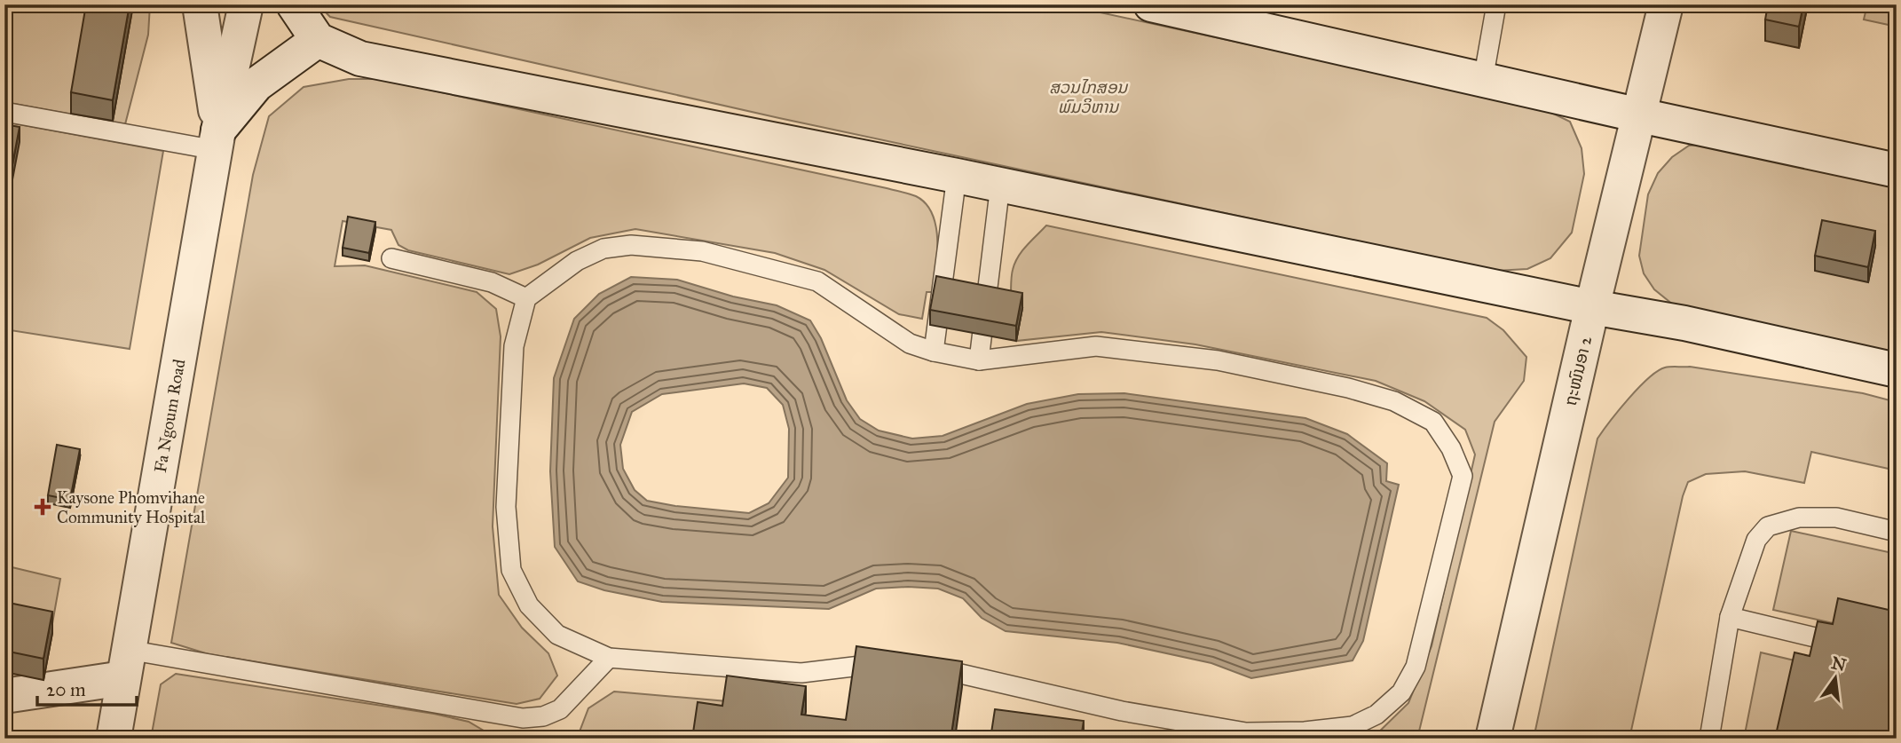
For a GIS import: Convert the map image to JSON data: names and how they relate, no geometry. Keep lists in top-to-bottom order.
{
  "streets": {
    "street": ["ຖະໜົນອາ 2", "Fa Ngoum Road"]
  },
  "parks": ["ສວນໄກສອນ ພົມວິຫານ"],
  "places": {
    "health": ["Kaysone Phomvihane Community Hospital"]
  },
  "scale_bar": "20 m",
  "north": "top"
}
